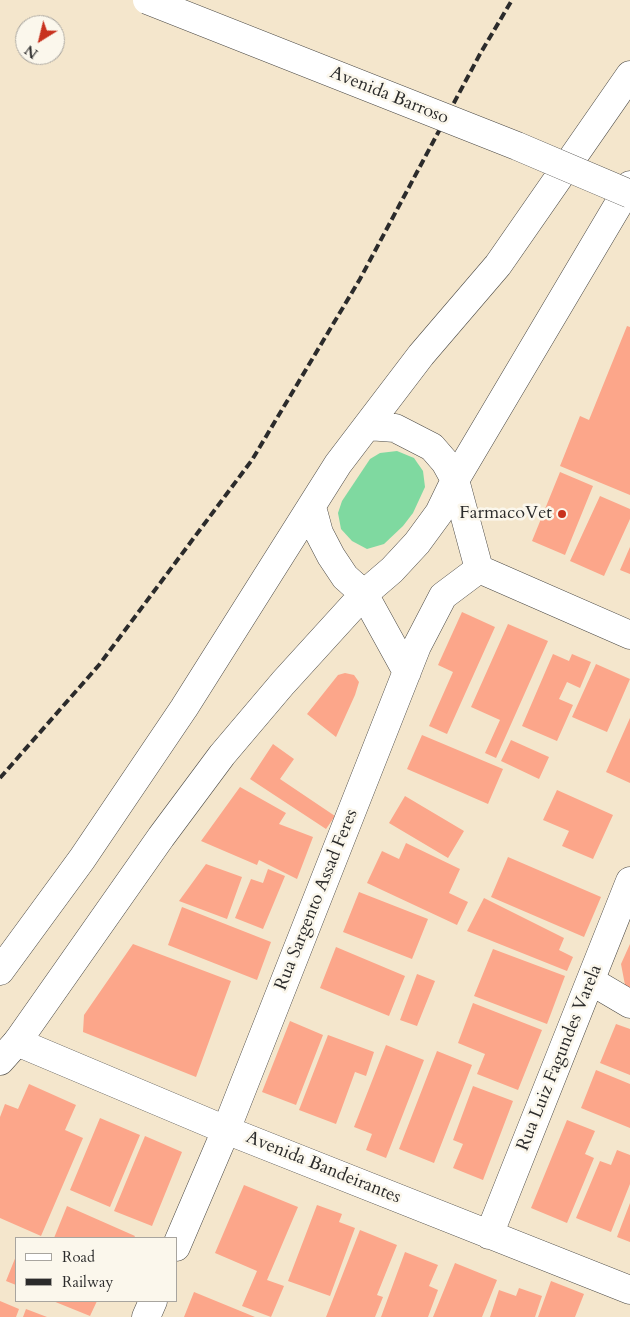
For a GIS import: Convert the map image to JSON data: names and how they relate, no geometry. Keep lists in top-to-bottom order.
{
  "streets": {
    "street": [
      "Avenida Barroso",
      "Rua Sargento Assad Feres",
      "Rua Luiz Fagundes Varela",
      "Avenida Bandeirantes"
    ]
  },
  "crossings": [
    ["Rua Sargento Assad Feres", "Avenida Bandeirantes"],
    ["Rua Luiz Fagundes Varela", "Avenida Bandeirantes"]
  ],
  "places": ["FarmacoVet"],
  "legend": ["Road", "Railway"],
  "north": "bottom left"
}
